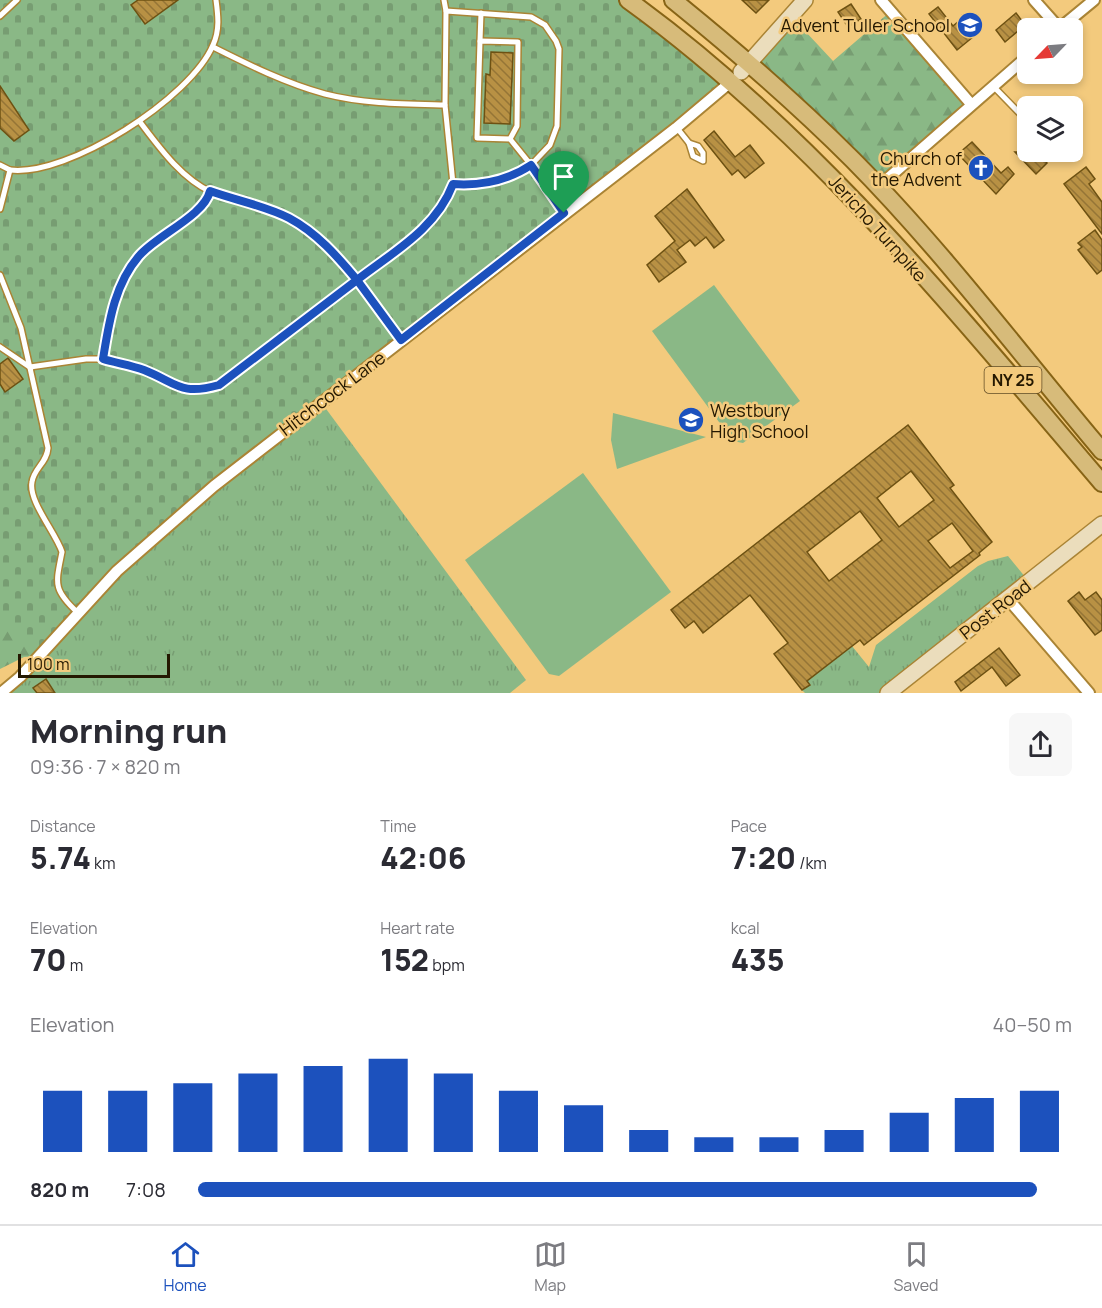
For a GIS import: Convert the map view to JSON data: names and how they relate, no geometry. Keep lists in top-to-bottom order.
{
  "streets": {
    "main road": ["Jericho Turnpike", "NY 25", "Post Road"],
    "street": ["Hitchcock Lane"]
  },
  "crossings": [
    ["Jericho Turnpike", "Hitchcock Lane"]
  ],
  "places": {
    "school or university": ["Advent Tuller School", "Westbury High School"],
    "church": ["Church of the Advent"]
  },
  "scale_bar": "100 m",
  "north": "bottom left",
  "page": {
    "scale": "100 m",
    "heading": ["Morning run", "09:36 · 7 × 820 m"],
    "stats": [
      ["Distance", "5.74 km"],
      ["Time", "42:06"],
      ["Pace", "7:20 /km"],
      ["Elevation", "70 m"],
      ["Heart rate", "152 bpm"],
      ["kcal", "435"]
    ],
    "chart": ["Elevation", "40–50 m"],
    "list": [
      {
        "name": "820 m",
        "note": "7:08"
      }
    ],
    "tabs": ["Home", "Map", "Saved"]
  }
}
